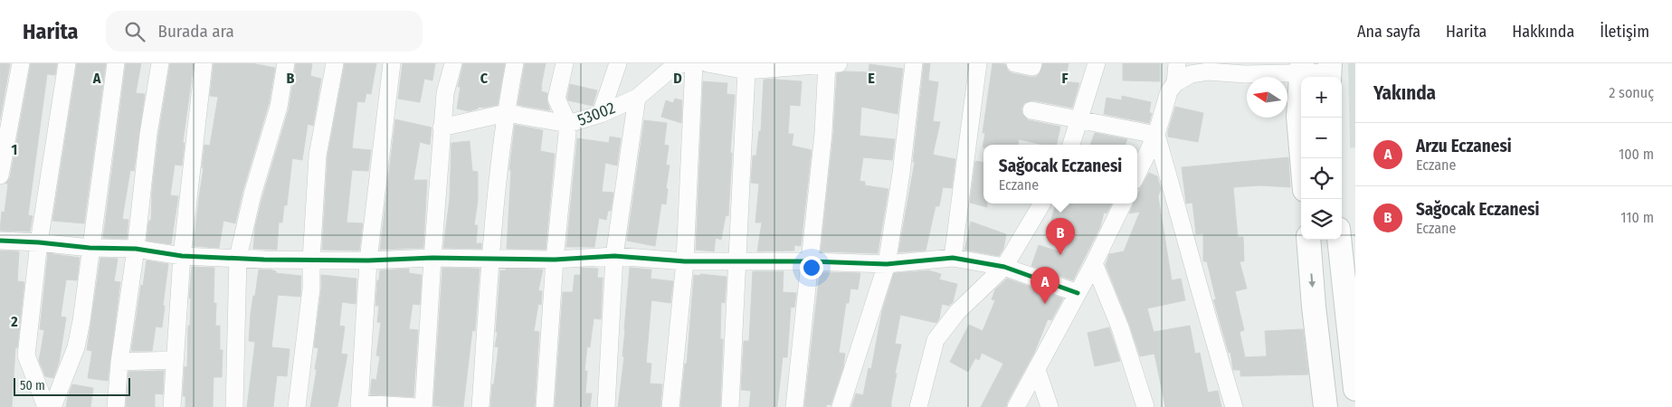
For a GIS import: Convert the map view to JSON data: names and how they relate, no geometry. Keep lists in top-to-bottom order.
{
  "streets": {
    "street": ["53002"]
  },
  "scale_bar": "50 m",
  "north": "left",
  "page": {
    "header": "Harita",
    "search": "Burada ara",
    "nav": [
      "Ana sayfa",
      "Harita",
      "Hakkında",
      "İletişim"
    ],
    "heading": ["Yakında", "2 sonuç"],
    "map_buttons": ["+", "−"],
    "list": [
      {
        "mark": "A",
        "name": "Arzu Eczanesi",
        "note": "Eczane",
        "value": "100 m"
      },
      {
        "mark": "B",
        "name": "Sağocak Eczanesi",
        "note": "Eczane",
        "value": "110 m"
      }
    ],
    "popup": ["Sağocak Eczanesi", "Eczane"],
    "pins": ["B", "A"],
    "scale": "50 m"
  },
  "grid": {
    "columns": [
      "A",
      "B",
      "C",
      "D",
      "E",
      "F"
    ],
    "rows": ["1", "2"]
  }
}
